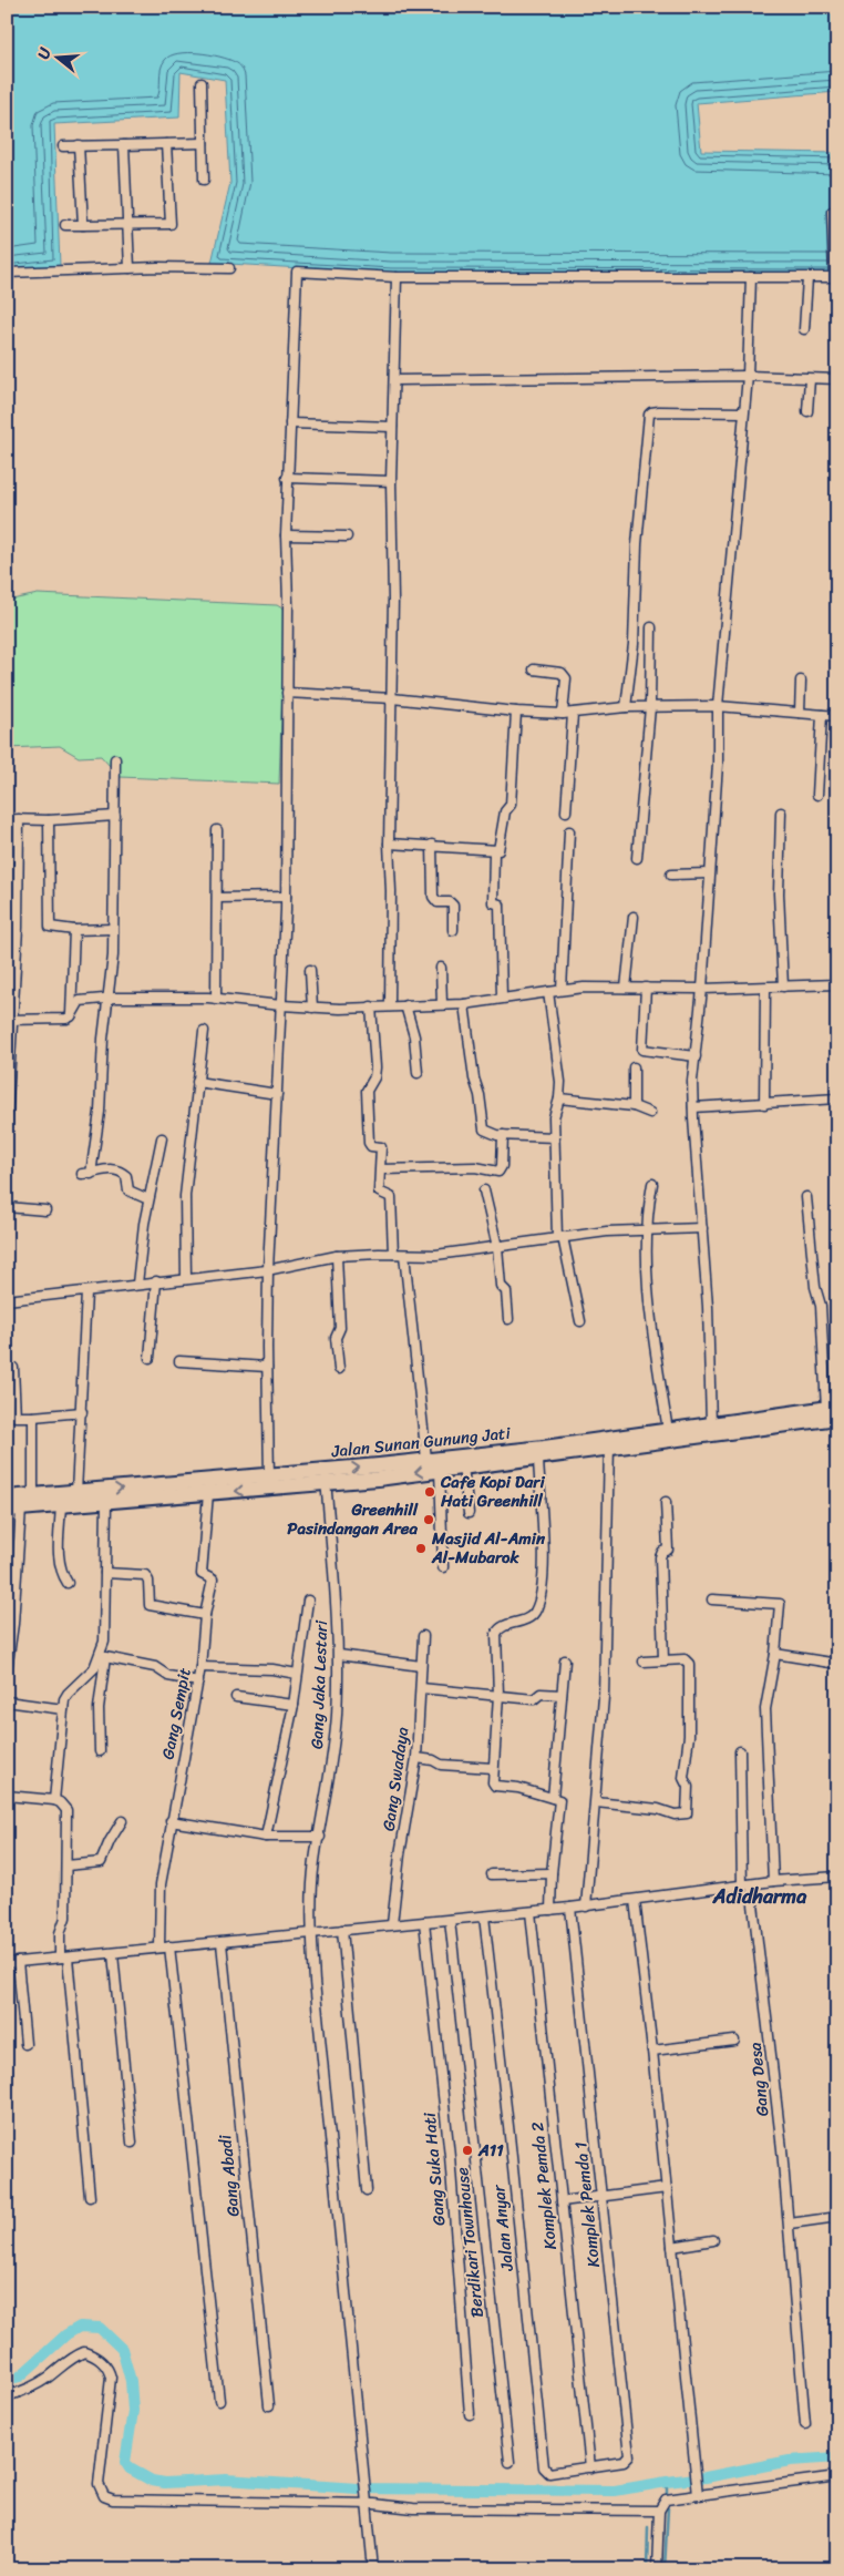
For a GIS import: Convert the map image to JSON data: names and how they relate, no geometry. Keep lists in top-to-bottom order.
{
  "streets": {
    "highway": ["Jalan Sunan Gunung Jati"],
    "street": [
      "Gang Jaka Lestari",
      "Gang Sempit",
      "Gang Swadaya",
      "Gang Desa",
      "Gang Suka Hati",
      "Gang Abadi",
      "Komplek Pemda 2",
      "Komplek Pemda 1",
      "Jalan Anyar",
      "Berdikari Townhouse"
    ]
  },
  "crossings": [
    ["Jalan Sunan Gunung Jati", "Gang Jaka Lestari"],
    ["Komplek Pemda 2", "Komplek Pemda 1"],
    ["Komplek Pemda 2", "Jalan Anyar"],
    ["Komplek Pemda 1", "Jalan Anyar"]
  ],
  "districts": ["Adidharma"],
  "places": [
    "Cafe Kopi Dari Hati Greenhill",
    "Greenhill Pasindangan Area",
    "Masjid Al-Amin Al-Mubarok",
    "A11"
  ],
  "north": "left"
}
